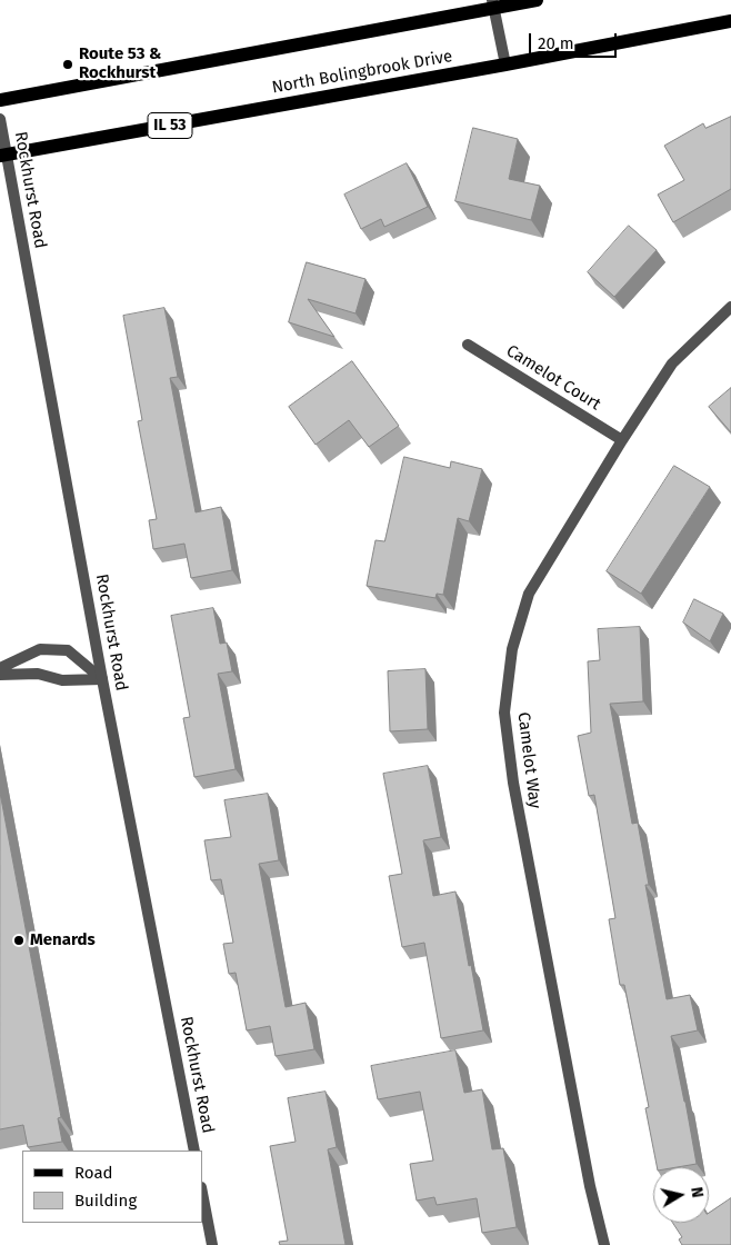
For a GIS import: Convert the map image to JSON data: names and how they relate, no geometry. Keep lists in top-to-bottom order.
{
  "streets": {
    "main road": ["North Bolingbrook Drive", "IL 53"],
    "street": ["Rockhurst Road", "Camelot Court", "Camelot Way"]
  },
  "crossings": [
    ["North Bolingbrook Drive", "Rockhurst Road"],
    ["Camelot Court", "Camelot Way"]
  ],
  "places": ["Route 53 & Rockhurst", "Menards"],
  "legend": ["Road", "Building"],
  "scale_bar": "20 m",
  "north": "right"
}
